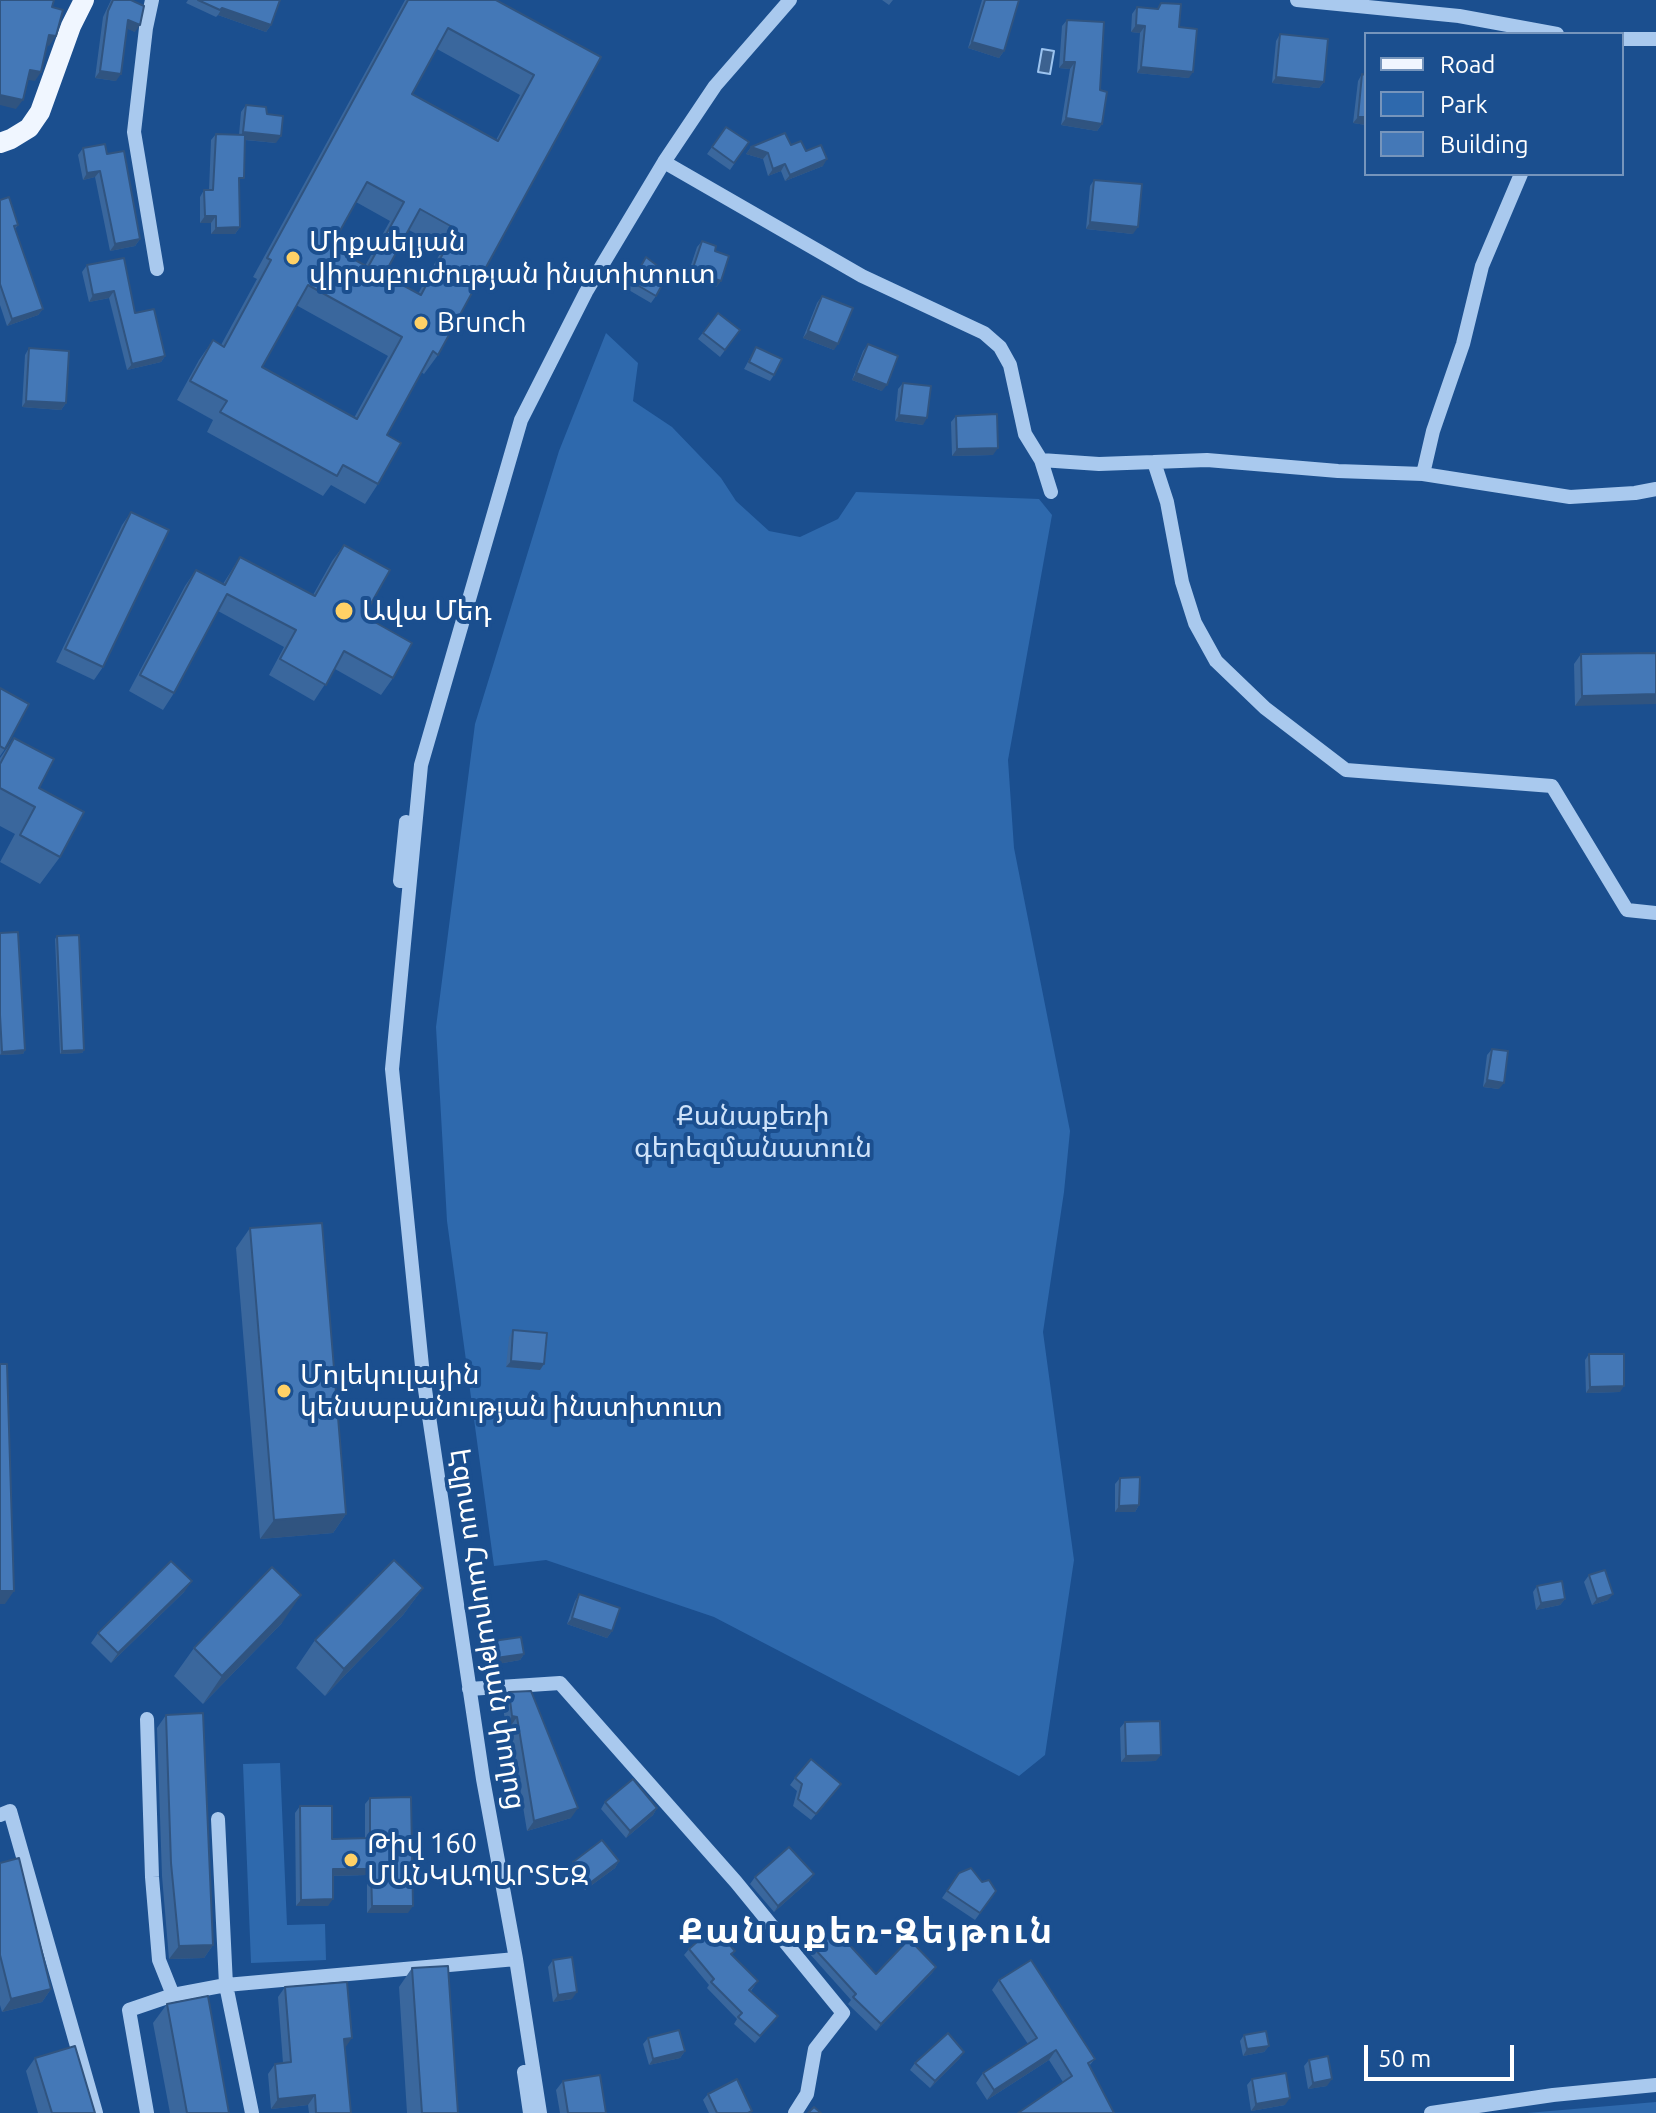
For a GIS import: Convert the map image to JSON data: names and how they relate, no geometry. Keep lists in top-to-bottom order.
{
  "streets": {
    "street": ["Էզրաս Հասրաթյան փողոց"]
  },
  "districts": ["Քանաքեռ-Զեյթուն"],
  "parks": ["Քանաքեռի գերեզմանատուն"],
  "places": [
    "Միքաելյան վիրաբուժության ինստիտուտ",
    "Brunch",
    "Ավա Մեդ",
    "Մոլեկուլային կենսաբանության ինստիտուտ",
    "Թիվ 160 ՄԱՆԿԱՊԱՐՏԵԶ"
  ],
  "legend": ["Road", "Park", "Building"],
  "scale_bar": "50 m"
}
